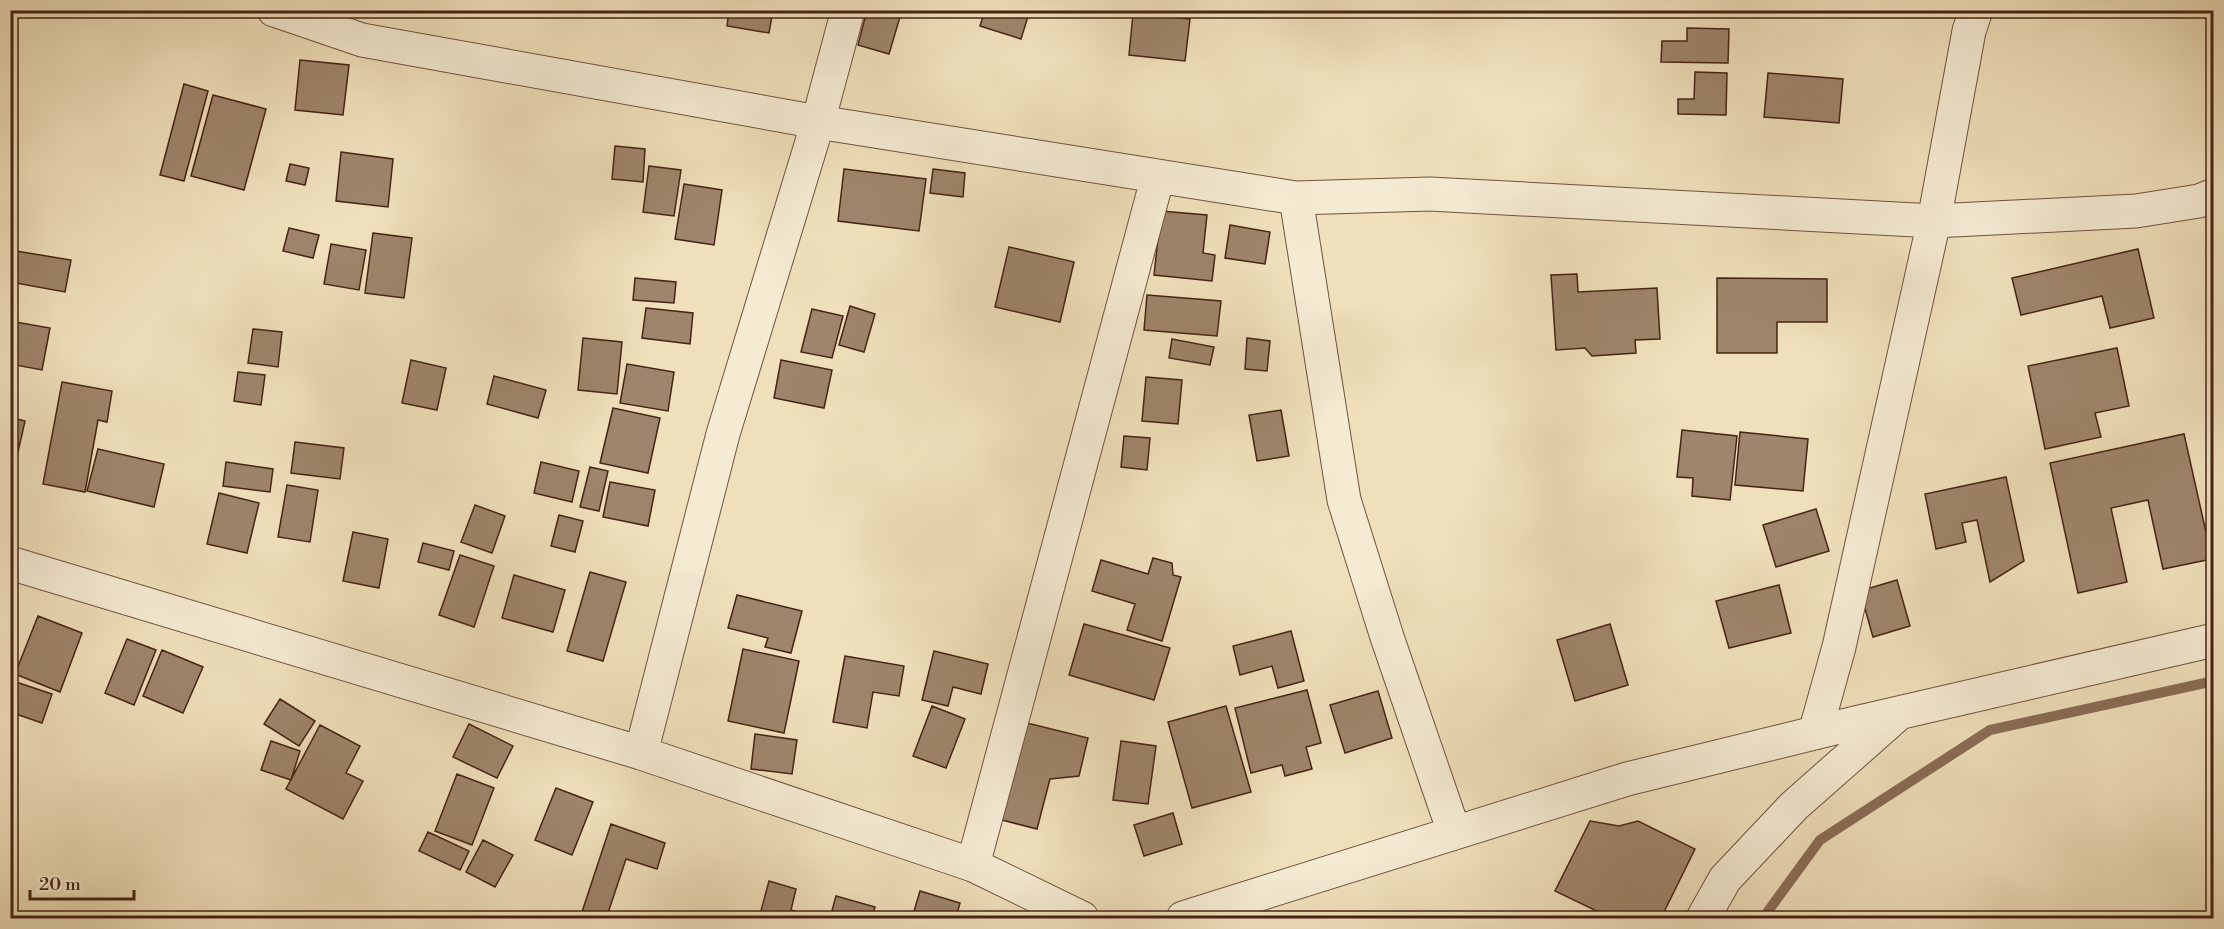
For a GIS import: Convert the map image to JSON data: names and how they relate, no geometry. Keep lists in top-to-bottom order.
{
  "scale_bar": "20 m"
}
